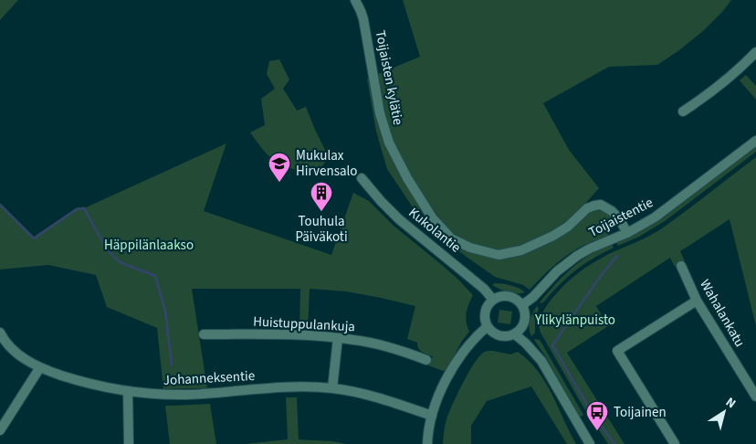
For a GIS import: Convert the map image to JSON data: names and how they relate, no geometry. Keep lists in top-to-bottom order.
{
  "streets": {
    "street": [
      "Toijaisten kylätie",
      "Toijaistentie",
      "Kukolantie",
      "Wahalankatu",
      "Huistuppulankuja",
      "Johanneksentie"
    ]
  },
  "crossings": [
    ["Toijaisten kylätie", "Toijaistentie"],
    ["Toijaistentie", "Kukolantie"]
  ],
  "parks": ["Häppilänlaakso", "Ylikylänpuisto"],
  "places": {
    "school or university": ["Mukulax Hirvensalo"],
    "building": ["Touhula Päiväkoti"],
    "bus stop": ["Toijainen"]
  },
  "north": "top right"
}
